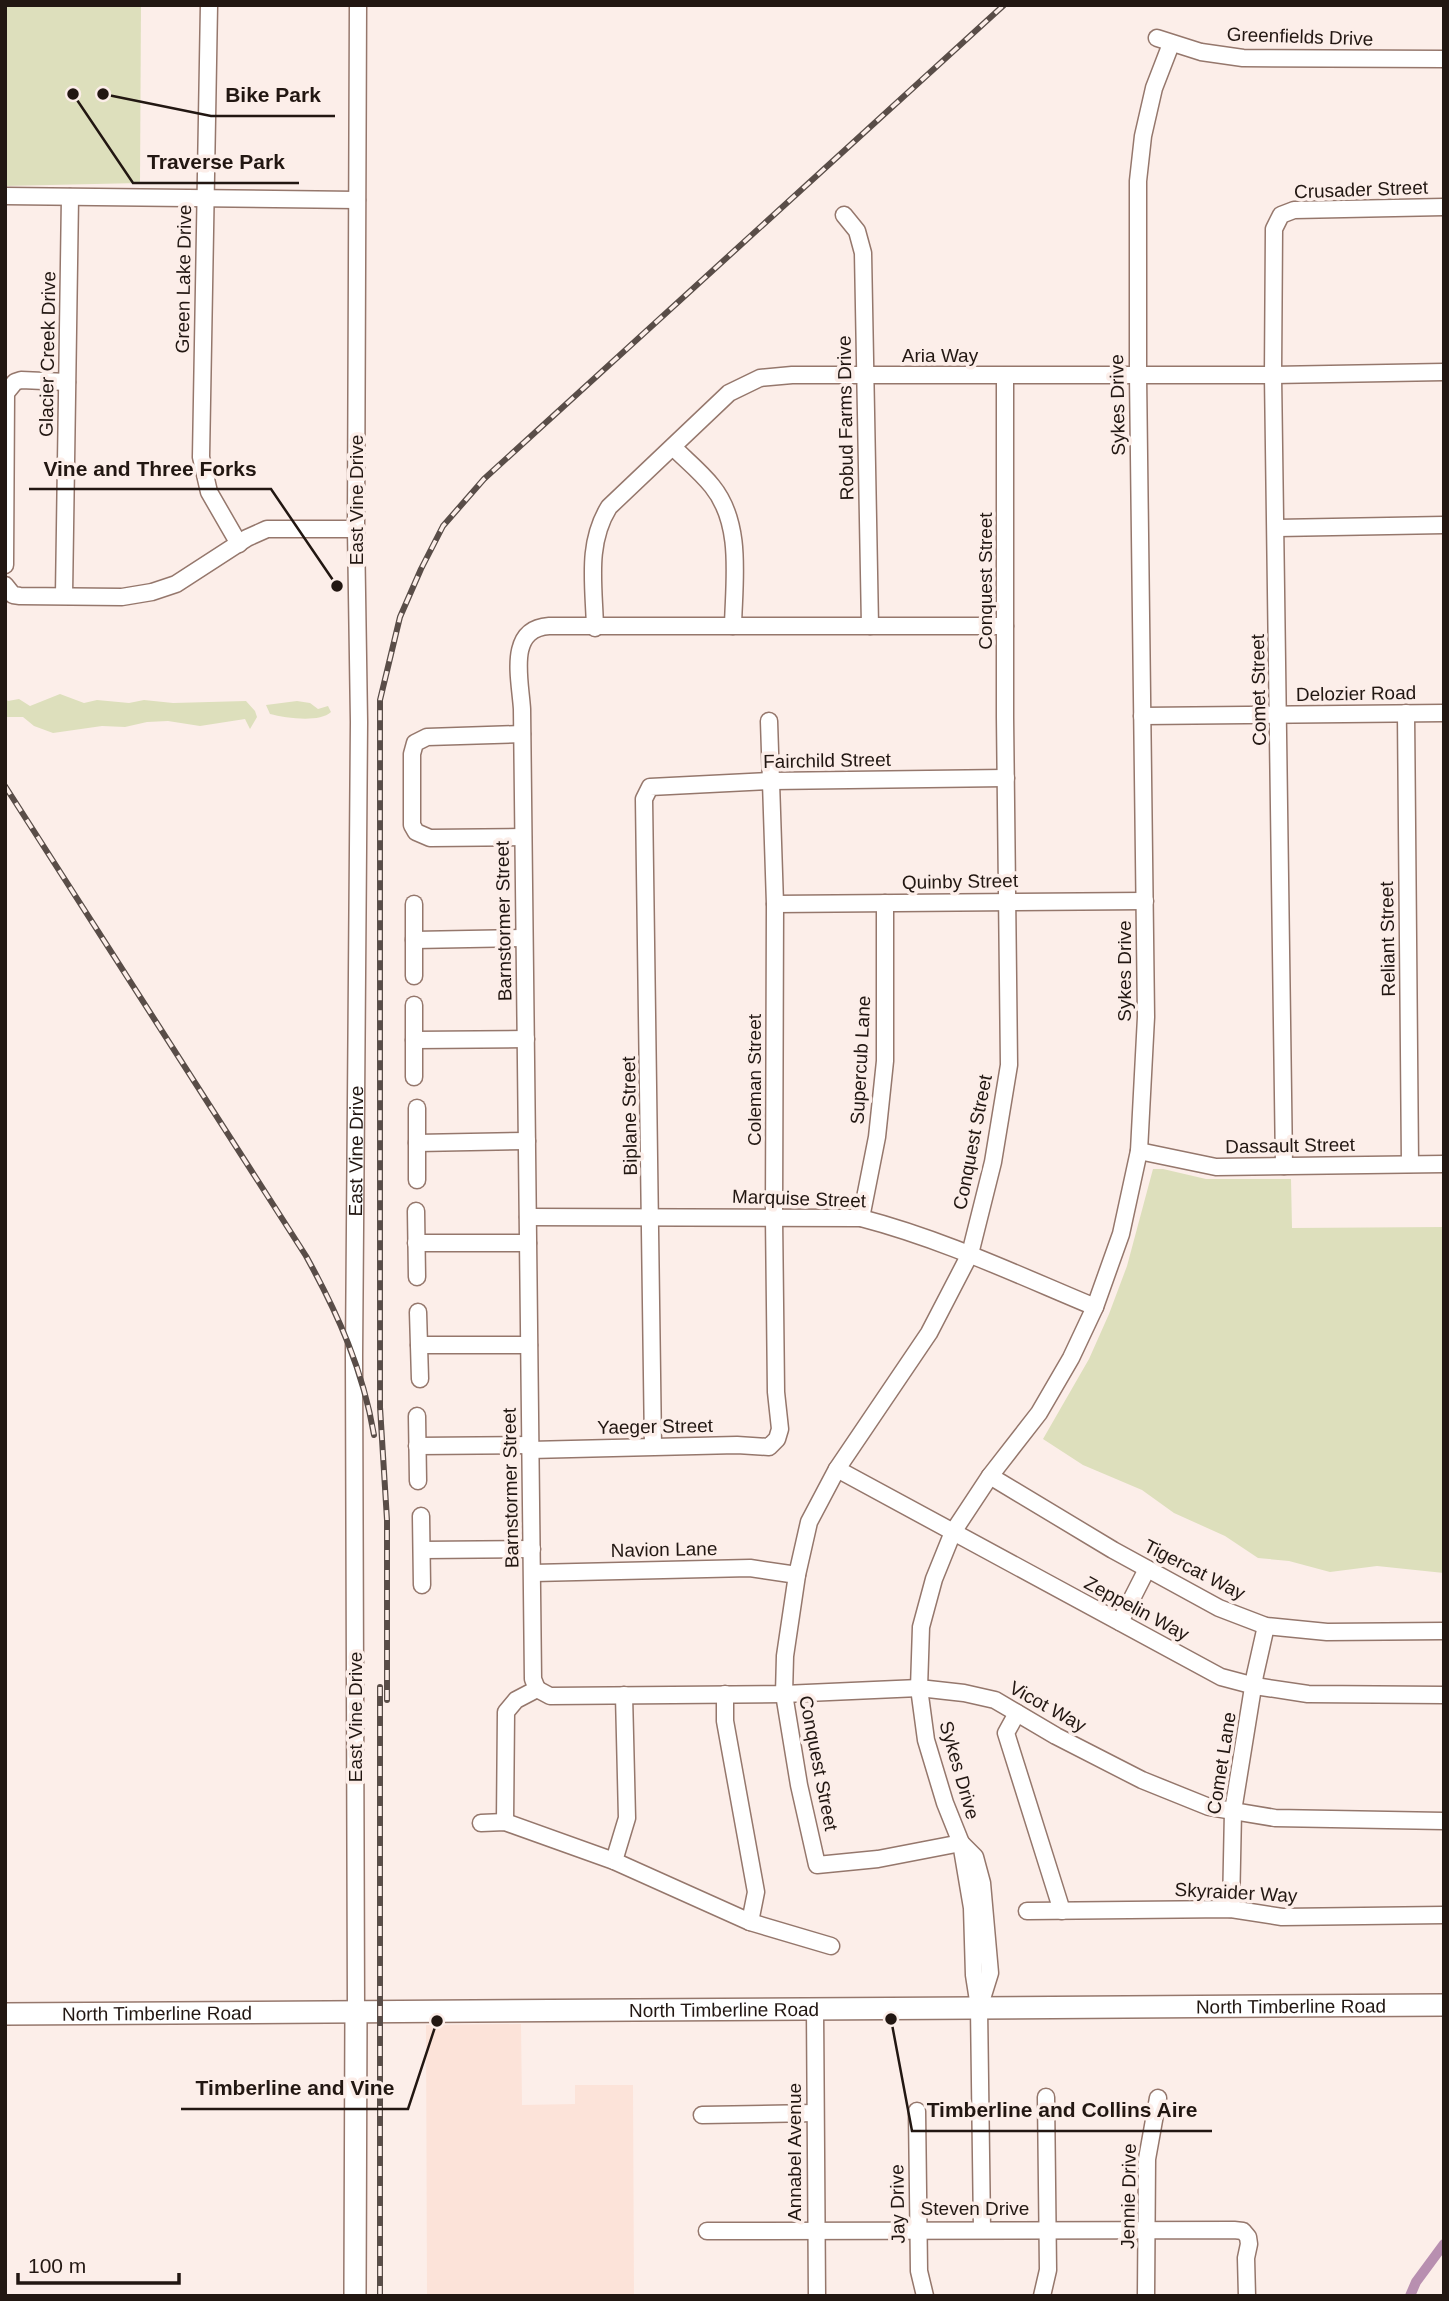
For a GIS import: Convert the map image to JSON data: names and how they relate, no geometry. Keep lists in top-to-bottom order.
{
  "streets": {
    "main road": ["East Vine Drive", "North Timberline Road"],
    "street": [
      "Greenfields Drive",
      "Crusader Street",
      "Green Lake Drive",
      "Glacier Creek Drive",
      "Aria Way",
      "Sykes Drive",
      "Robud Farms Drive",
      "Conquest Street",
      "Comet Street",
      "Delozier Road",
      "Fairchild Street",
      "Quinby Street",
      "Barnstormer Street",
      "Reliant Street",
      "Supercub Lane",
      "Coleman Street",
      "Biplane Street",
      "Dassault Street",
      "Marquise Street",
      "Yaeger Street",
      "Navion Lane",
      "Tigercat Way",
      "Zeppelin Way",
      "Vicot Way",
      "Comet Lane",
      "Skyraider Way",
      "Annabel Avenue",
      "Jennie Drive",
      "Jay Drive",
      "Steven Drive"
    ]
  },
  "crossings": [
    ["Greenfields Drive", "Sykes Drive"],
    ["Crusader Street", "Comet Street"],
    ["Aria Way", "Sykes Drive"],
    ["Aria Way", "Robud Farms Drive"],
    ["Aria Way", "Conquest Street"],
    ["Aria Way", "Comet Street"],
    ["Aria Way", "Barnstormer Street"],
    ["Sykes Drive", "Conquest Street"],
    ["Sykes Drive", "Delozier Road"],
    ["Sykes Drive", "Quinby Street"],
    ["Sykes Drive", "Dassault Street"],
    ["Sykes Drive", "Marquise Street"],
    ["Sykes Drive", "Tigercat Way"],
    ["Sykes Drive", "Zeppelin Way"],
    ["Sykes Drive", "Vicot Way"],
    ["Sykes Drive", "North Timberline Road"],
    ["Sykes Drive", "Steven Drive"],
    ["Robud Farms Drive", "Barnstormer Street"],
    ["East Vine Drive", "North Timberline Road"],
    ["Conquest Street", "Fairchild Street"],
    ["Conquest Street", "Quinby Street"],
    ["Conquest Street", "Barnstormer Street"],
    ["Conquest Street", "Marquise Street"],
    ["Conquest Street", "Navion Lane"],
    ["Conquest Street", "Zeppelin Way"],
    ["Conquest Street", "Vicot Way"],
    ["Comet Street", "Delozier Road"],
    ["Comet Street", "Dassault Street"],
    ["Delozier Road", "Reliant Street"],
    ["Fairchild Street", "Coleman Street"],
    ["Fairchild Street", "Biplane Street"],
    ["Quinby Street", "Supercub Lane"],
    ["Quinby Street", "Coleman Street"],
    ["Barnstormer Street", "Marquise Street"],
    ["Barnstormer Street", "Yaeger Street"],
    ["Barnstormer Street", "Navion Lane"],
    ["Barnstormer Street", "Vicot Way"],
    ["Reliant Street", "Dassault Street"],
    ["Supercub Lane", "Marquise Street"],
    ["Coleman Street", "Marquise Street"],
    ["Coleman Street", "Yaeger Street"],
    ["Biplane Street", "Marquise Street"],
    ["Biplane Street", "Yaeger Street"],
    ["Tigercat Way", "Comet Lane"],
    ["Zeppelin Way", "Comet Lane"],
    ["Vicot Way", "Comet Lane"],
    ["Comet Lane", "Skyraider Way"],
    ["North Timberline Road", "Annabel Avenue"],
    ["Annabel Avenue", "Steven Drive"],
    ["Jennie Drive", "Steven Drive"],
    ["Jay Drive", "Steven Drive"]
  ],
  "places": [
    "Traverse Park",
    "Bike Park",
    "Vine and Three Forks",
    "Timberline and Collins Aire",
    "Timberline and Vine"
  ],
  "scale_bar": "100 m"
}
